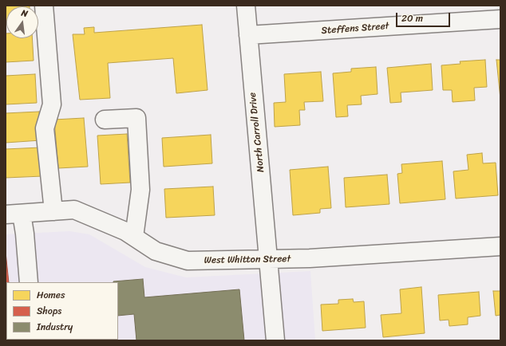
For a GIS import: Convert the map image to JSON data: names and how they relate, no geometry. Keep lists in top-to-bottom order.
{
  "streets": {
    "street": ["Steffens Street", "North Carroll Drive", "West Whitton Street"]
  },
  "crossings": [
    ["Steffens Street", "North Carroll Drive"],
    ["North Carroll Drive", "West Whitton Street"]
  ],
  "legend": ["Homes", "Shops", "Industry"],
  "scale_bar": "20 m",
  "north": "top"
}
